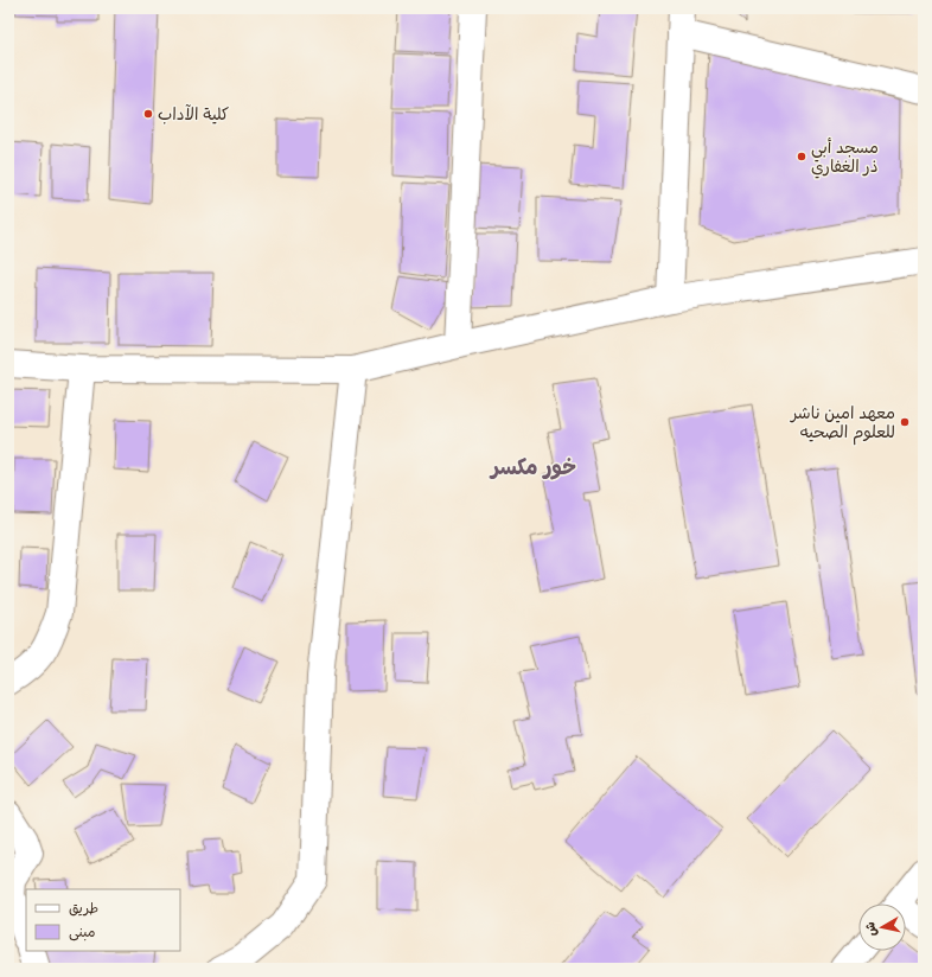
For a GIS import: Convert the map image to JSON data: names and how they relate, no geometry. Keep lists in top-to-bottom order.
{
  "districts": ["خور مكسر"],
  "places": ["كلية الآداب", "مسجد أبي ذر الغفاري", "معهد امين ناشر للعلوم الصحيه"],
  "legend": ["طريق", "مبنى"],
  "north": "left"
}
